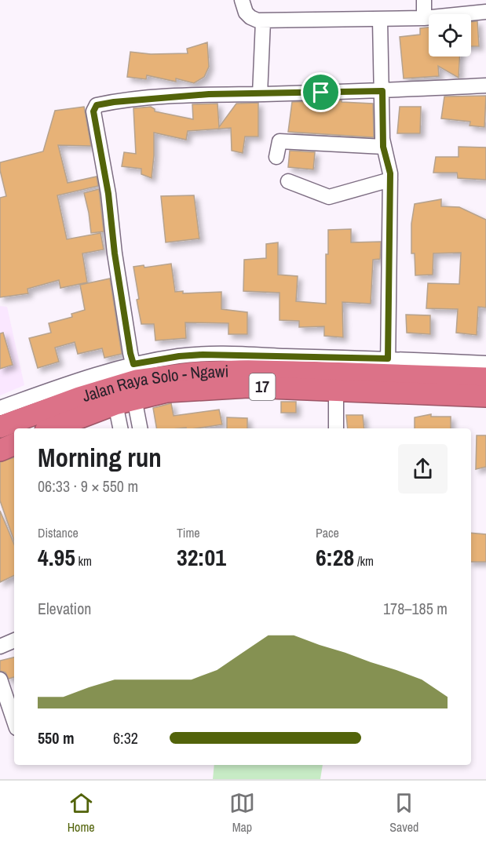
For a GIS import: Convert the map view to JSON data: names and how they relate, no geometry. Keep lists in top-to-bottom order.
{
  "streets": {
    "highway": ["Jalan Raya Solo - Ngawi", "17"]
  },
  "page": {
    "heading": ["Morning run", "06:33 · 9 × 550 m"],
    "stats": [
      ["Distance", "4.95 km"],
      ["Time", "32:01"],
      ["Pace", "6:28 /km"]
    ],
    "chart": ["Elevation", "178–185 m"],
    "list": [
      {
        "name": "550 m",
        "note": "6:32"
      }
    ],
    "tabs": ["Home", "Map", "Saved"]
  }
}
